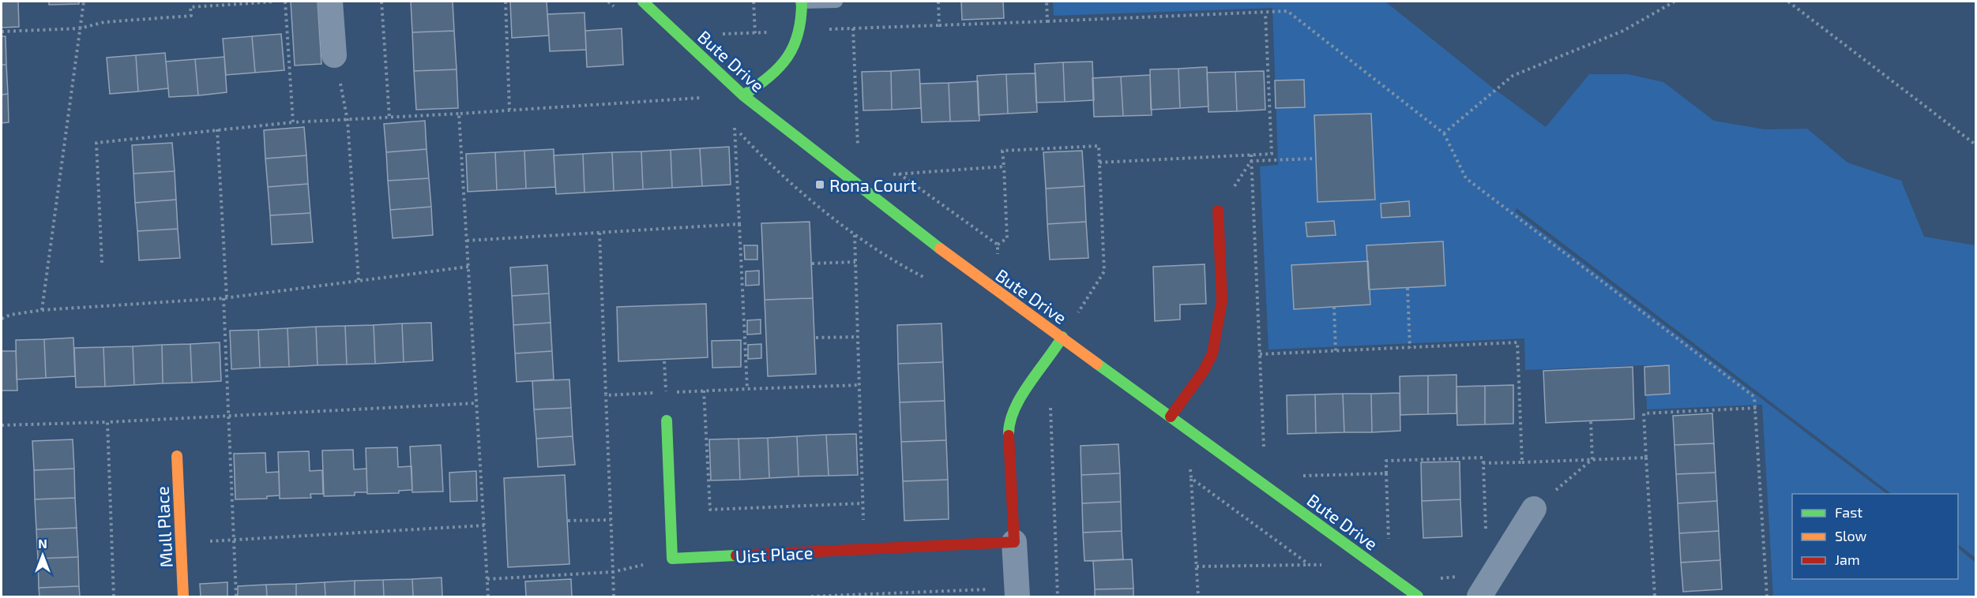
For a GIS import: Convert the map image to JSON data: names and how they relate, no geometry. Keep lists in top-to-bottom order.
{
  "streets": {
    "street": ["Bute Drive", "Mull Place", "Uist Place"]
  },
  "places": {
    "transit": ["Rona Court"]
  },
  "legend": ["Fast", "Slow", "Jam"],
  "north": "top"
}
